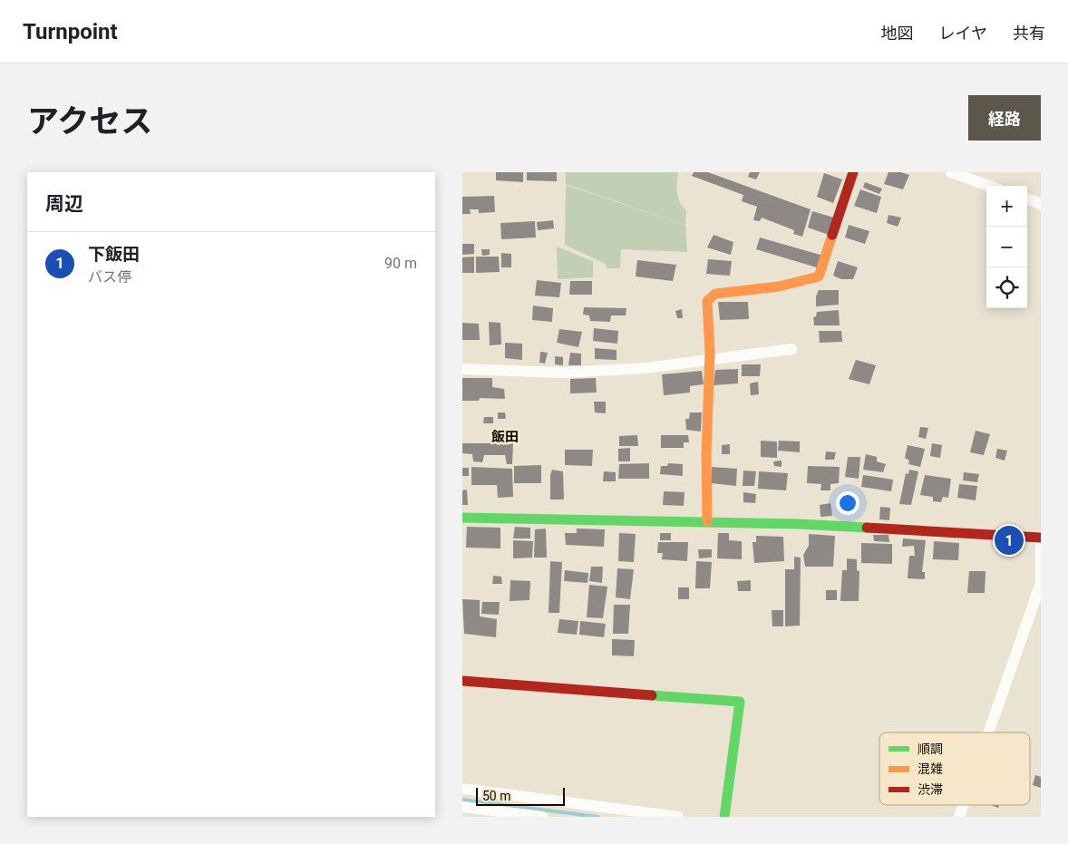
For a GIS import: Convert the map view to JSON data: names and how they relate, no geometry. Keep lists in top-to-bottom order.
{
  "districts": ["飯田"],
  "legend": ["順調", "混雑", "渋滞"],
  "scale_bar": "50 m",
  "page": {
    "header": "Turnpoint",
    "nav": ["地図", "レイヤ", "共有"],
    "title": "アクセス",
    "buttons": "経路",
    "heading": "周辺",
    "map_buttons": ["+", "−"],
    "list": [
      {
        "mark": "1",
        "name": "下飯田",
        "note": "バス停",
        "value": "90 m"
      }
    ],
    "pins": "1",
    "scale": "50 m"
  }
}
